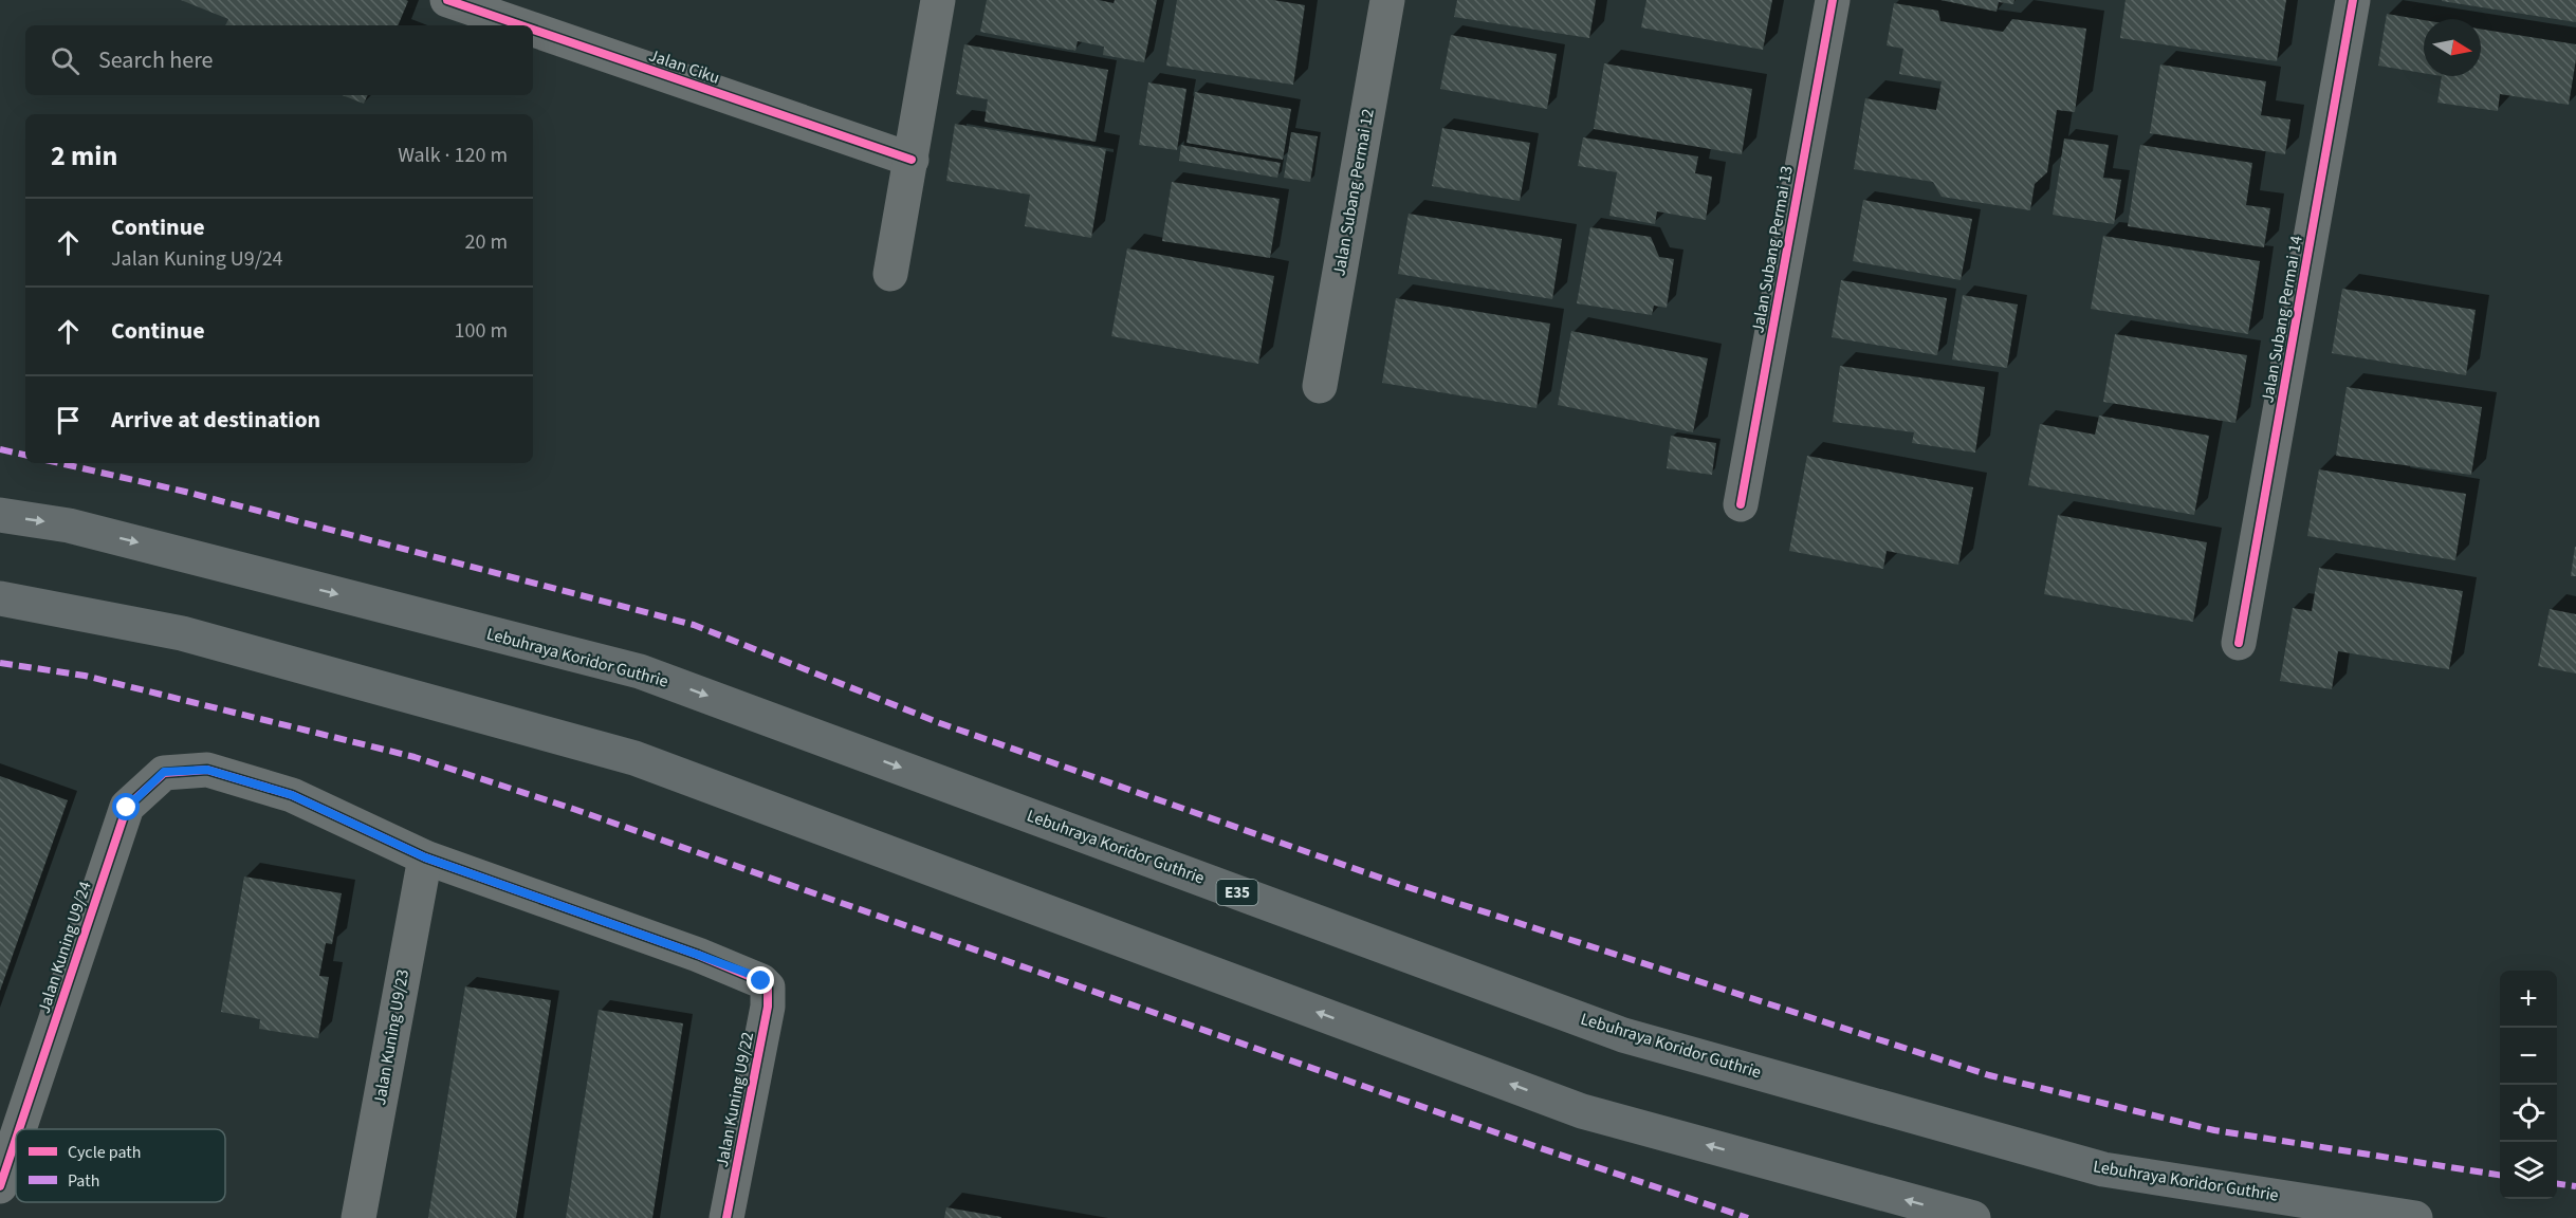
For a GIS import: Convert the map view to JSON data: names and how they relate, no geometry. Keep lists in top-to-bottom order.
{
  "streets": {
    "highway": ["Lebuhraya Koridor Guthrie", "E35"],
    "street": [
      "Jalan Ciku",
      "Jalan Subang Permai 12",
      "Jalan Subang Permai 13",
      "Jalan Subang Permai 14",
      "Jalan Kuning U9/24",
      "Jalan Kuning U9/23",
      "Jalan Kuning U9/22"
    ]
  },
  "crossings": [
    ["Jalan Kuning U9/24", "Jalan Kuning U9/23"],
    ["Jalan Kuning U9/24", "Jalan Kuning U9/22"]
  ],
  "legend": ["Cycle path", "Path"],
  "north": "right",
  "page": {
    "search": "Search here",
    "heading": ["2 min", "Walk · 120 m"],
    "list": [
      ["Continue", "Jalan Kuning U9/24", "20 m"],
      ["Continue", "100 m"],
      "Arrive at destination"
    ],
    "map_buttons": ["+", "−"]
  }
}
